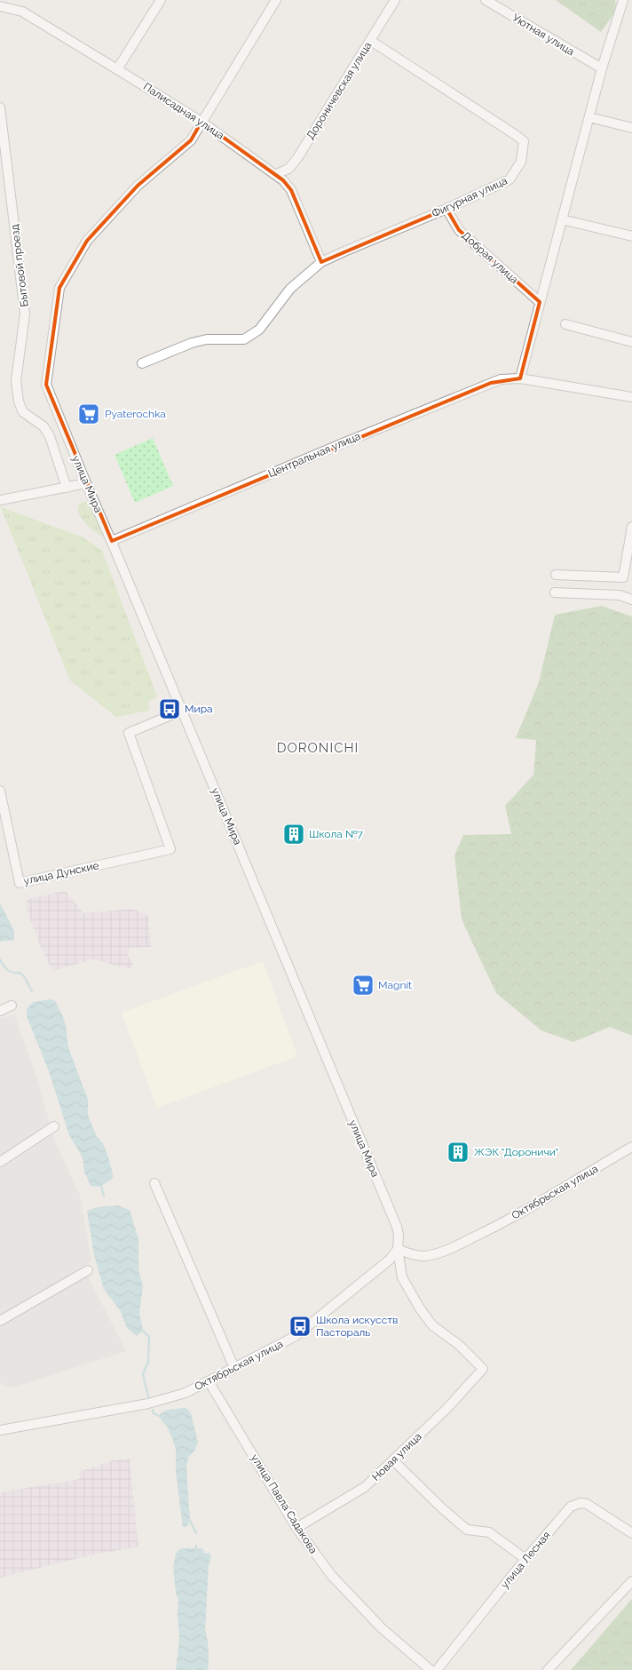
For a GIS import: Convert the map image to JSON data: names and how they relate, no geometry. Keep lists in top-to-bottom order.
{
  "streets": {
    "street": [
      "Уютная улица",
      "Дороничевская улица",
      "Палисадная улица",
      "Фигурная улица",
      "Добрая улица",
      "Бытовой проезд",
      "Центральная улица",
      "улица Мира",
      "улица Дунские",
      "Октябрьская улица",
      "Новая улица",
      "улица Павла Садакова",
      "улица Лесная"
    ]
  },
  "crossings": [
    ["Дороничевская улица", "Палисадная улица"],
    ["Дороничевская улица", "Фигурная улица"],
    ["Палисадная улица", "Фигурная улица"],
    ["Палисадная улица", "улица Мира"],
    ["Фигурная улица", "Добрая улица"],
    ["Центральная улица", "улица Мира"],
    ["улица Мира", "улица Дунские"],
    ["улица Мира", "Октябрьская улица"],
    ["улица Мира", "Новая улица"],
    ["Октябрьская улица", "улица Павла Садакова"],
    ["Новая улица", "улица Павла Садакова"]
  ],
  "districts": ["DORONICHI"],
  "places": {
    "supermarket": ["Pyaterochka", "Magnit"],
    "bus stop": ["Мира", "Школа искусств Пастораль"],
    "building": ["Школа №7", "ЖЭК \"Дороничи\""]
  }
}
